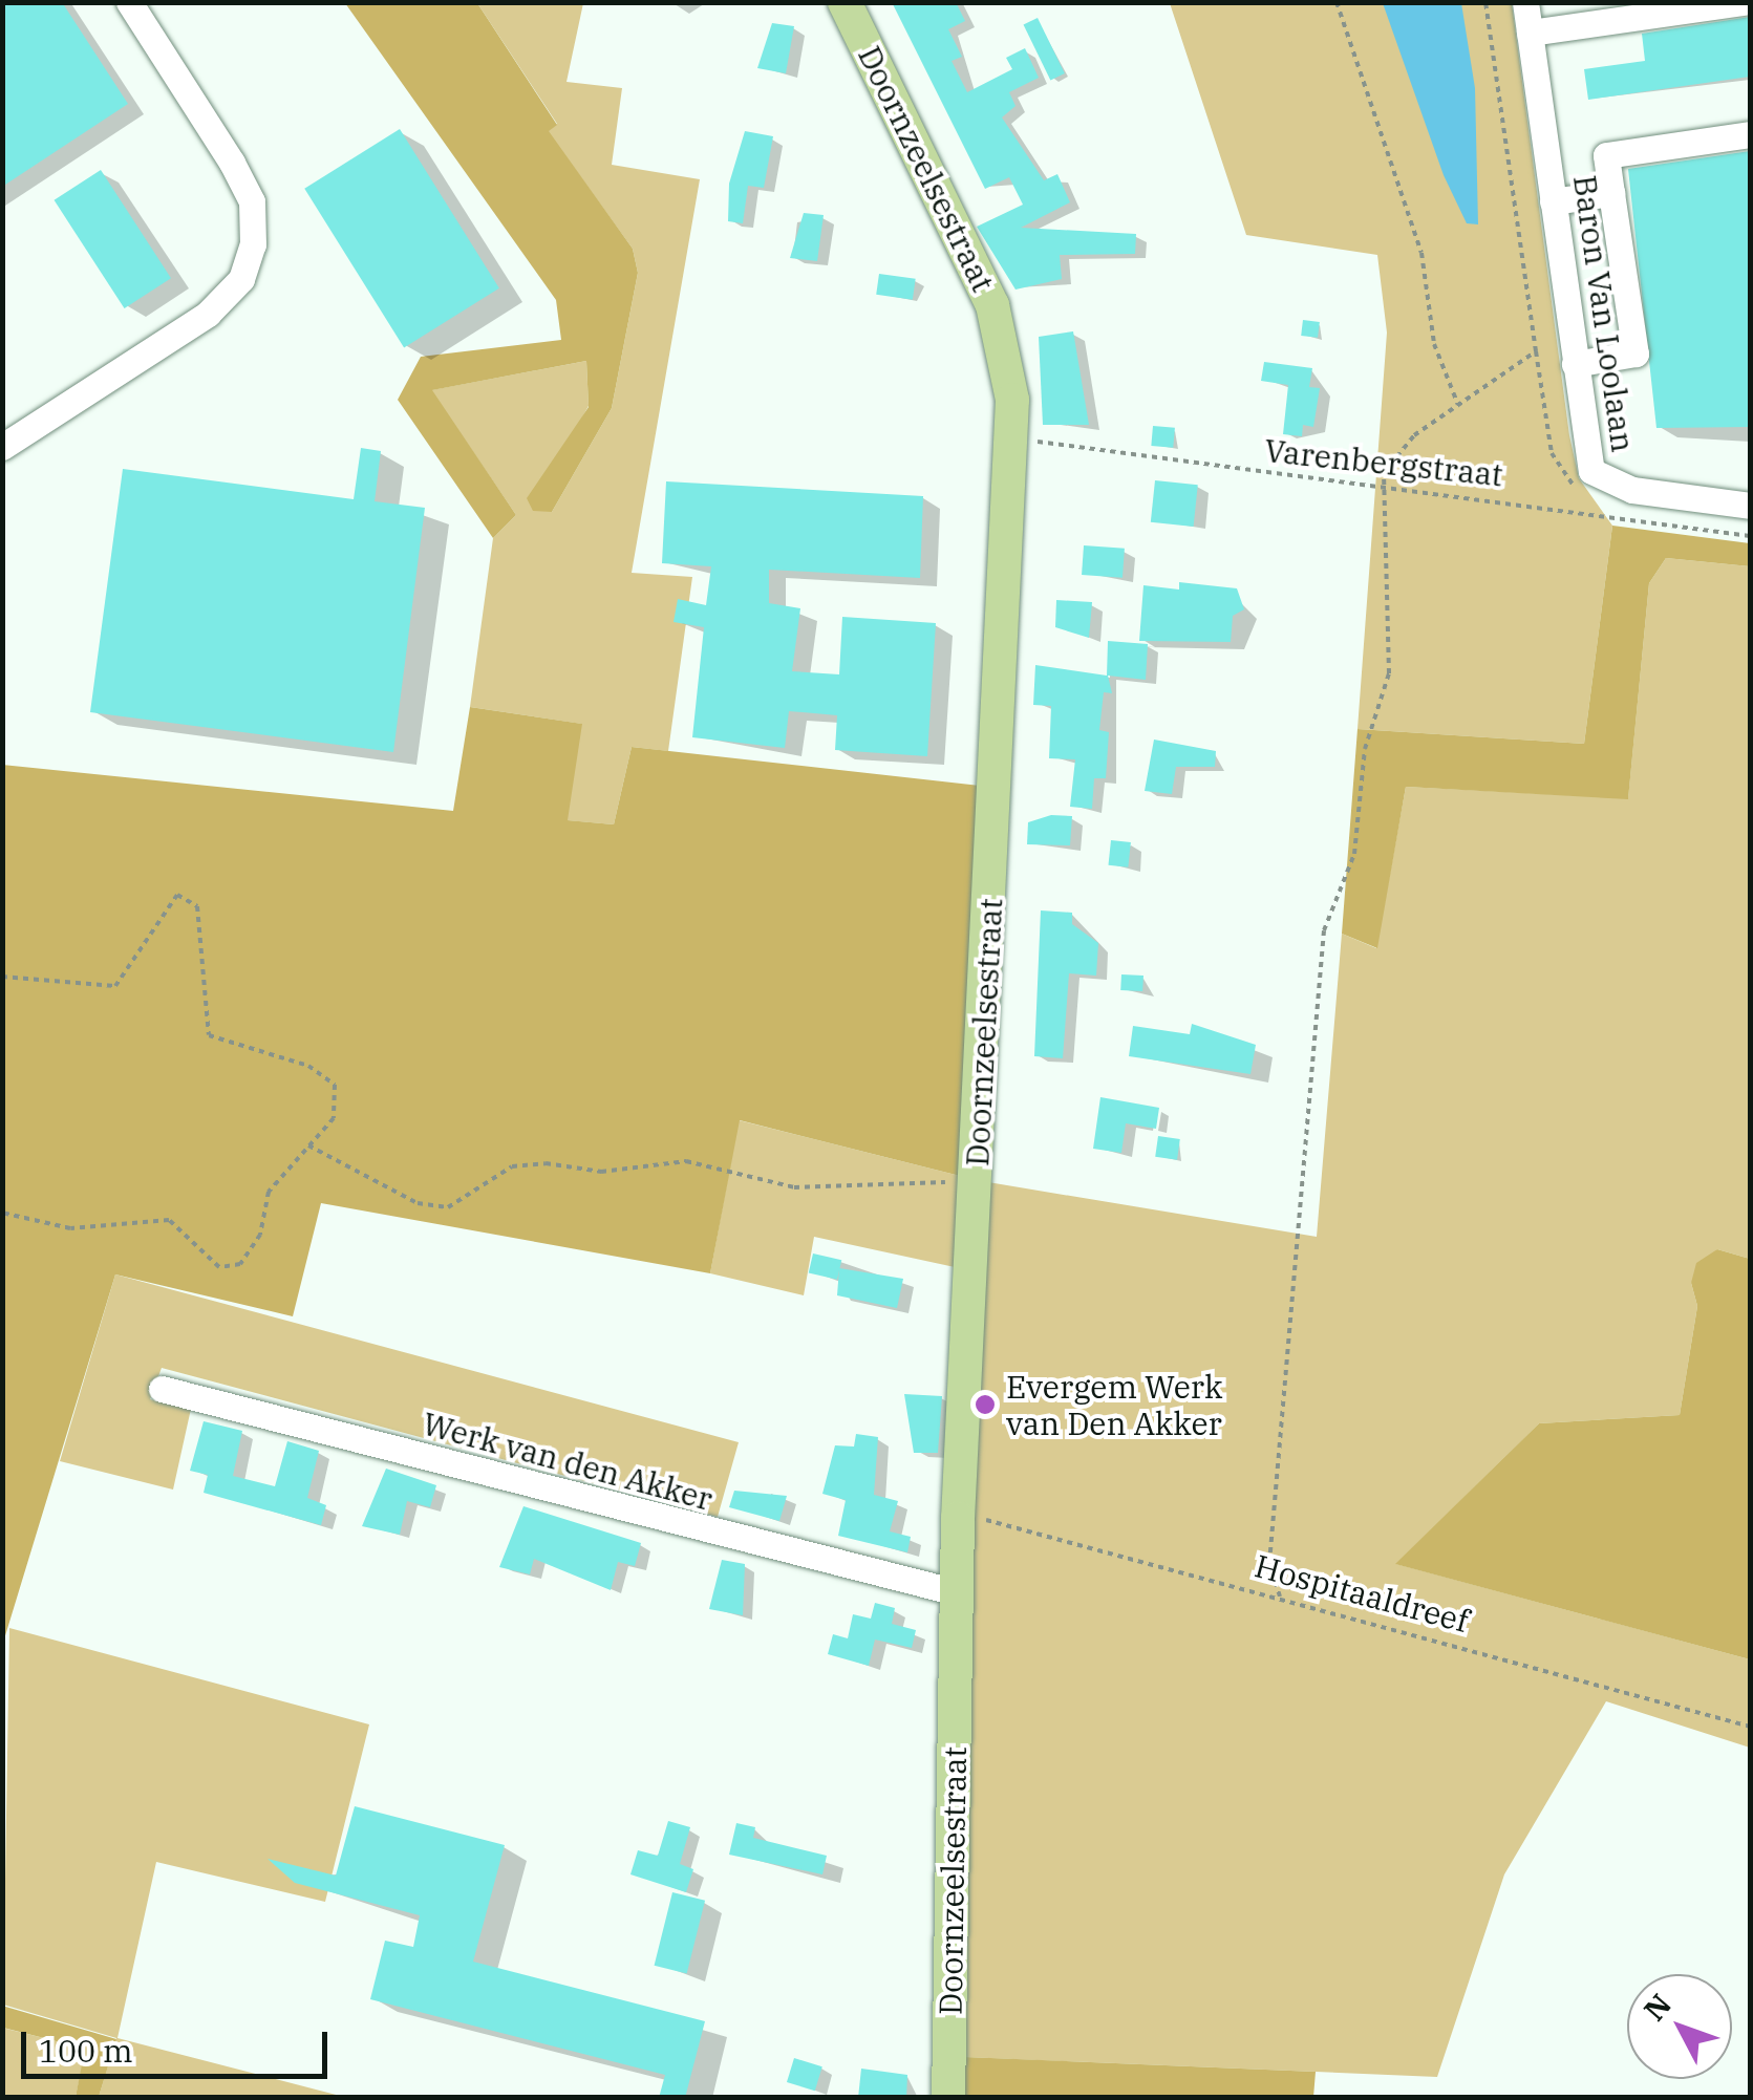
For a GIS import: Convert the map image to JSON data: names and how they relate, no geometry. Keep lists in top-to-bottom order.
{
  "streets": {
    "main road": ["Doornzeelsestraat"],
    "street": ["Baron Van Loolaan", "Werk van den Akker"],
    "path": ["Varenbergstraat", "Hospitaaldreef"]
  },
  "crossings": [
    ["Doornzeelsestraat", "Varenbergstraat"],
    ["Doornzeelsestraat", "Werk van den Akker"],
    ["Doornzeelsestraat", "Hospitaaldreef"]
  ],
  "places": ["Evergem Werk van Den Akker"],
  "scale_bar": "100 m",
  "north": "top left"
}
